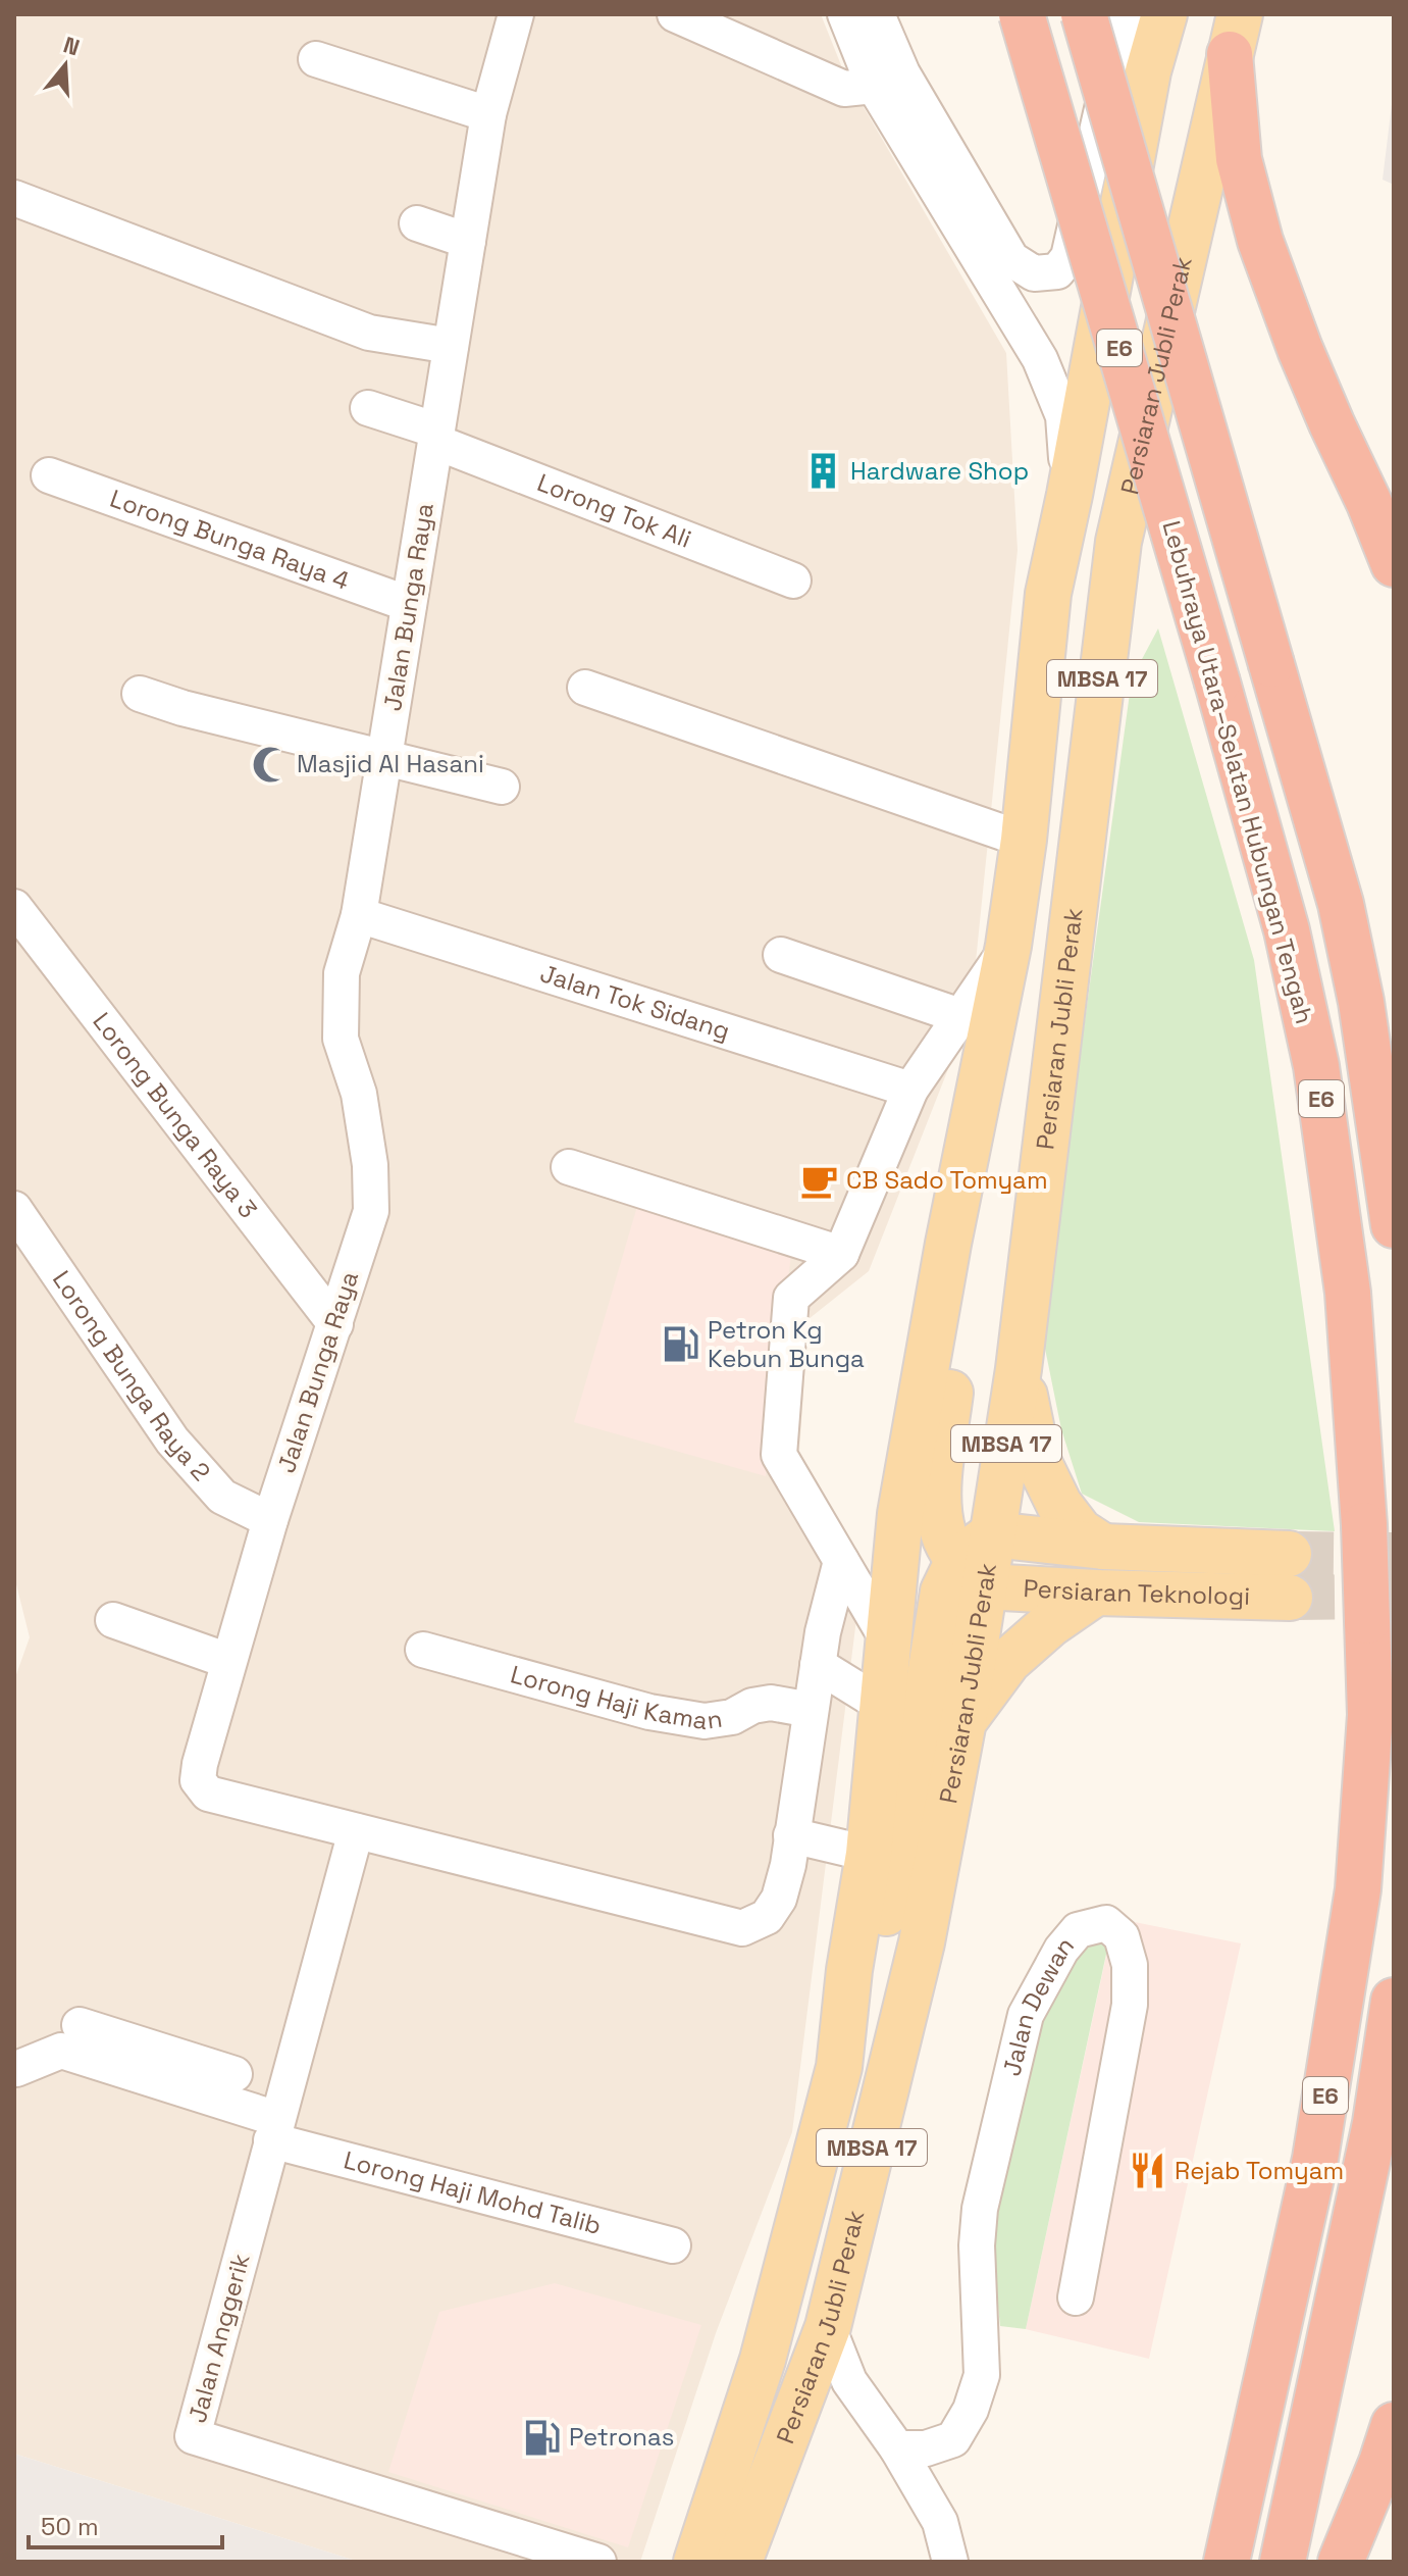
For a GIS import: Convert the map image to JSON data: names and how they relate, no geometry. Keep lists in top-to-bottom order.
{
  "streets": {
    "highway": ["E6", "Lebuhraya Utara–Selatan Hubungan Tengah"],
    "main road": ["Persiaran Jubli Perak", "MBSA 17", "Persiaran Teknologi"],
    "street": [
      "Lorong Tok Ali",
      "Lorong Bunga Raya 4",
      "Jalan Bunga Raya",
      "Jalan Tok Sidang",
      "Lorong Bunga Raya 3",
      "Lorong Bunga Raya 2",
      "Lorong Haji Kaman",
      "Jalan Dewan",
      "Lorong Haji Mohd Talib",
      "Jalan Anggerik"
    ]
  },
  "crossings": [
    ["Persiaran Jubli Perak", "Persiaran Teknologi"],
    ["Lorong Tok Ali", "Jalan Bunga Raya"],
    ["Lorong Bunga Raya 4", "Jalan Bunga Raya"],
    ["Jalan Bunga Raya", "Jalan Tok Sidang"],
    ["Jalan Bunga Raya", "Lorong Bunga Raya 3"],
    ["Jalan Bunga Raya", "Lorong Bunga Raya 2"],
    ["Jalan Bunga Raya", "Lorong Haji Kaman"],
    ["Jalan Bunga Raya", "Jalan Anggerik"],
    ["Lorong Haji Mohd Talib", "Jalan Anggerik"]
  ],
  "places": {
    "building": ["Hardware Shop"],
    "mosque": ["Masjid Al Hasani"],
    "cafe": ["CB Sado Tomyam"],
    "fuel station": ["Petron Kg Kebun Bunga", "Petronas"],
    "restaurant": ["Rejab Tomyam"]
  },
  "scale_bar": "50 m",
  "north": "top"
}
